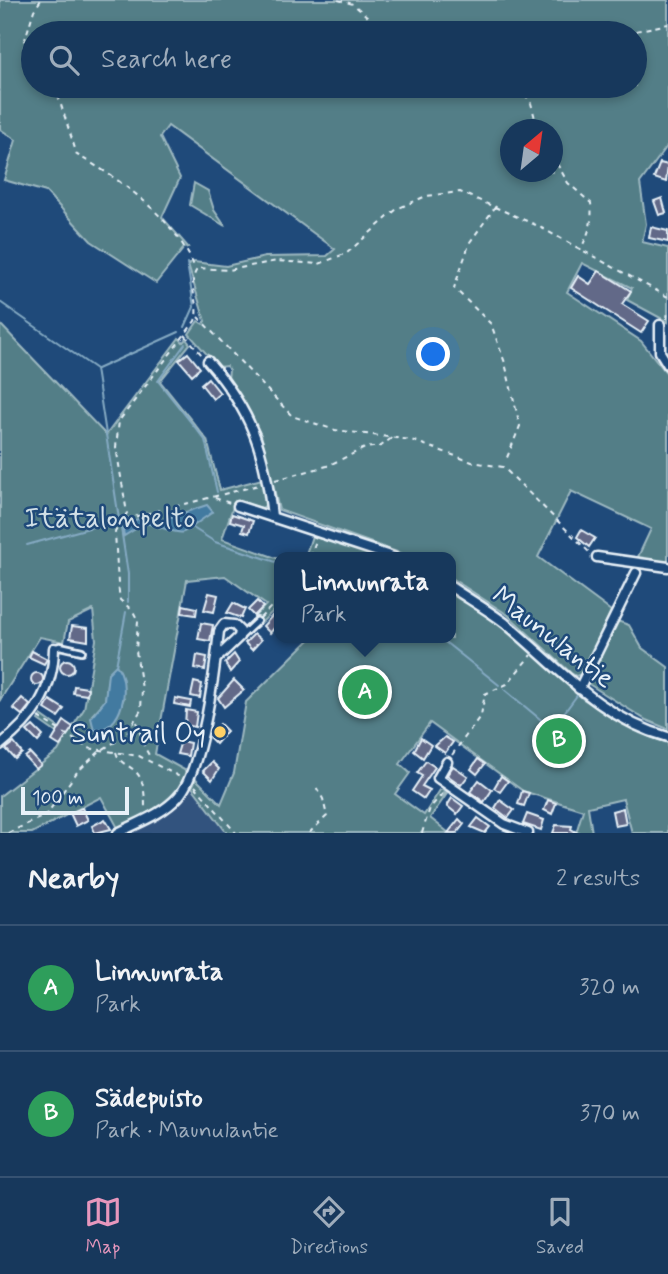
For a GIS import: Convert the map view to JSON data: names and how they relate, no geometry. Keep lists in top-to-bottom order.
{
  "streets": {
    "street": ["Maunulantie"]
  },
  "parks": ["Itätalonpelto"],
  "places": ["Suntrail Oy"],
  "scale_bar": "100 m",
  "north": "top right",
  "page": {
    "search": "Search here",
    "popup": ["Linnunrata", "Park"],
    "pins": ["A", "B"],
    "scale": "100 m",
    "heading": ["Nearby", "2 results"],
    "list": [
      {
        "mark": "A",
        "name": "Linnunrata",
        "note": "Park",
        "value": "320 m"
      },
      {
        "mark": "B",
        "name": "Sädepuisto",
        "note": "Park · Maunulantie",
        "value": "370 m"
      }
    ],
    "nav": ["Map", "Directions", "Saved"]
  }
}
